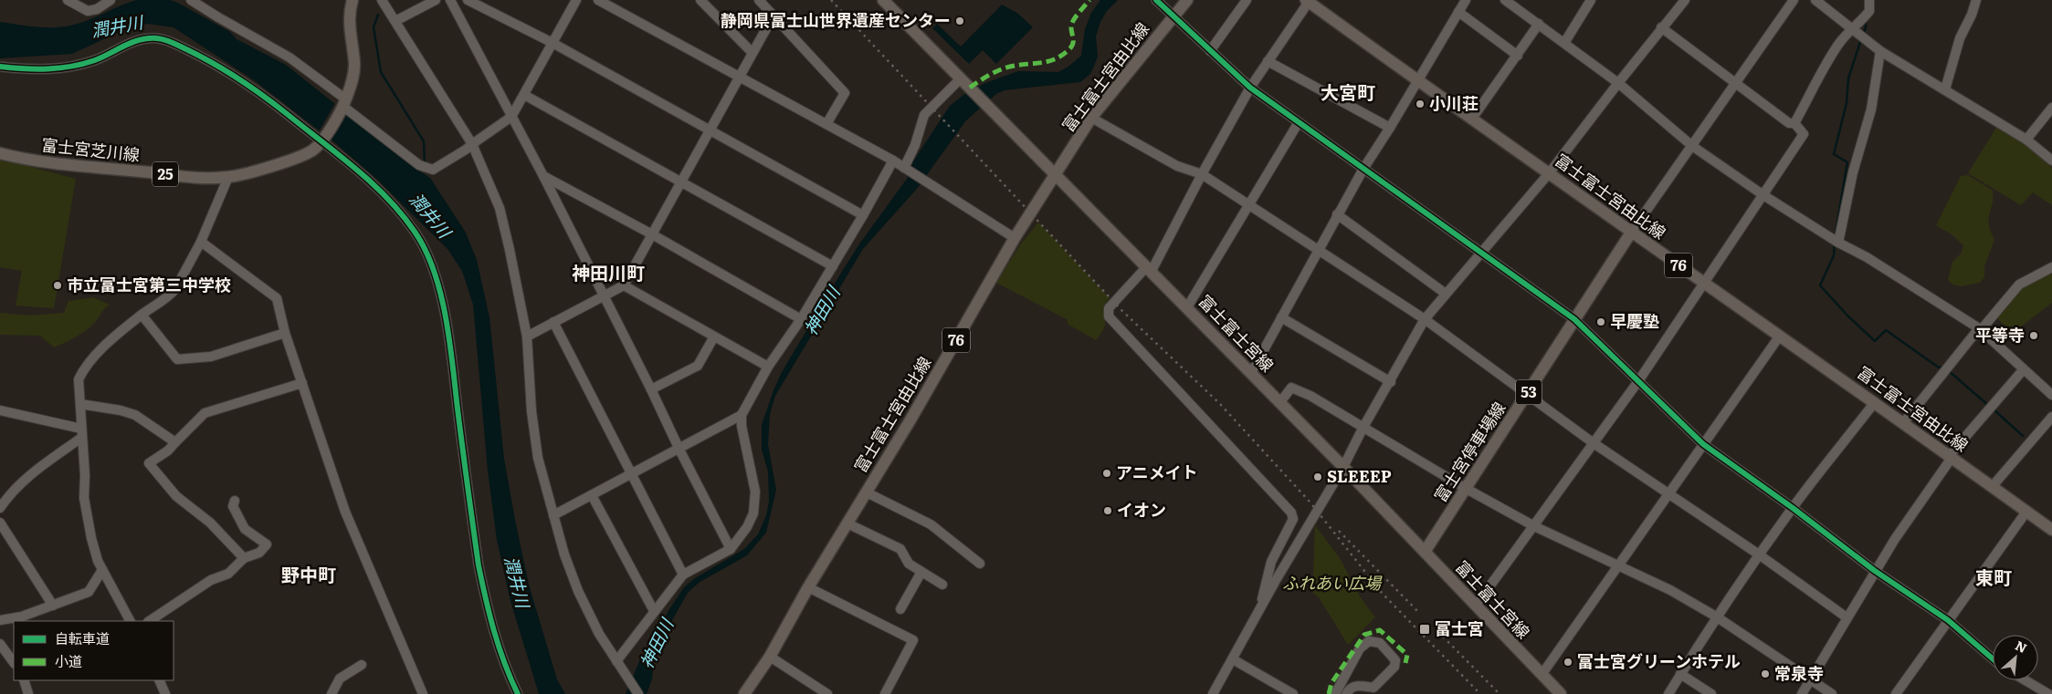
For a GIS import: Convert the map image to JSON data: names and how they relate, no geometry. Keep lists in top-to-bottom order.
{
  "streets": {
    "main road": [
      "富士富士宮由比線",
      "富士宮芝川線",
      "25",
      "76",
      "富士富士宮線",
      "53",
      "富士宮停車場線"
    ]
  },
  "crossings": [
    ["富士富士宮由比線", "富士富士宮線"],
    ["富士富士宮由比線", "富士宮停車場線"],
    ["富士富士宮線", "富士宮停車場線"]
  ],
  "districts": [
    "大宮町",
    "神田川町",
    "野中町",
    "東町"
  ],
  "water": ["潤井川", "神田川"],
  "parks": ["ふれあい広場"],
  "places": {
    "other": [
      "静岡県富士山世界遺産センター",
      "小川荘",
      "市立富士宮第三中学校",
      "早慶塾",
      "平等寺",
      "アニメイト",
      "SLEEEP",
      "イオン",
      "富士宮グリーンホテル",
      "常泉寺"
    ],
    "transit": ["富士宮"]
  },
  "legend": ["自転車道", "小道"],
  "north": "top right"
}
